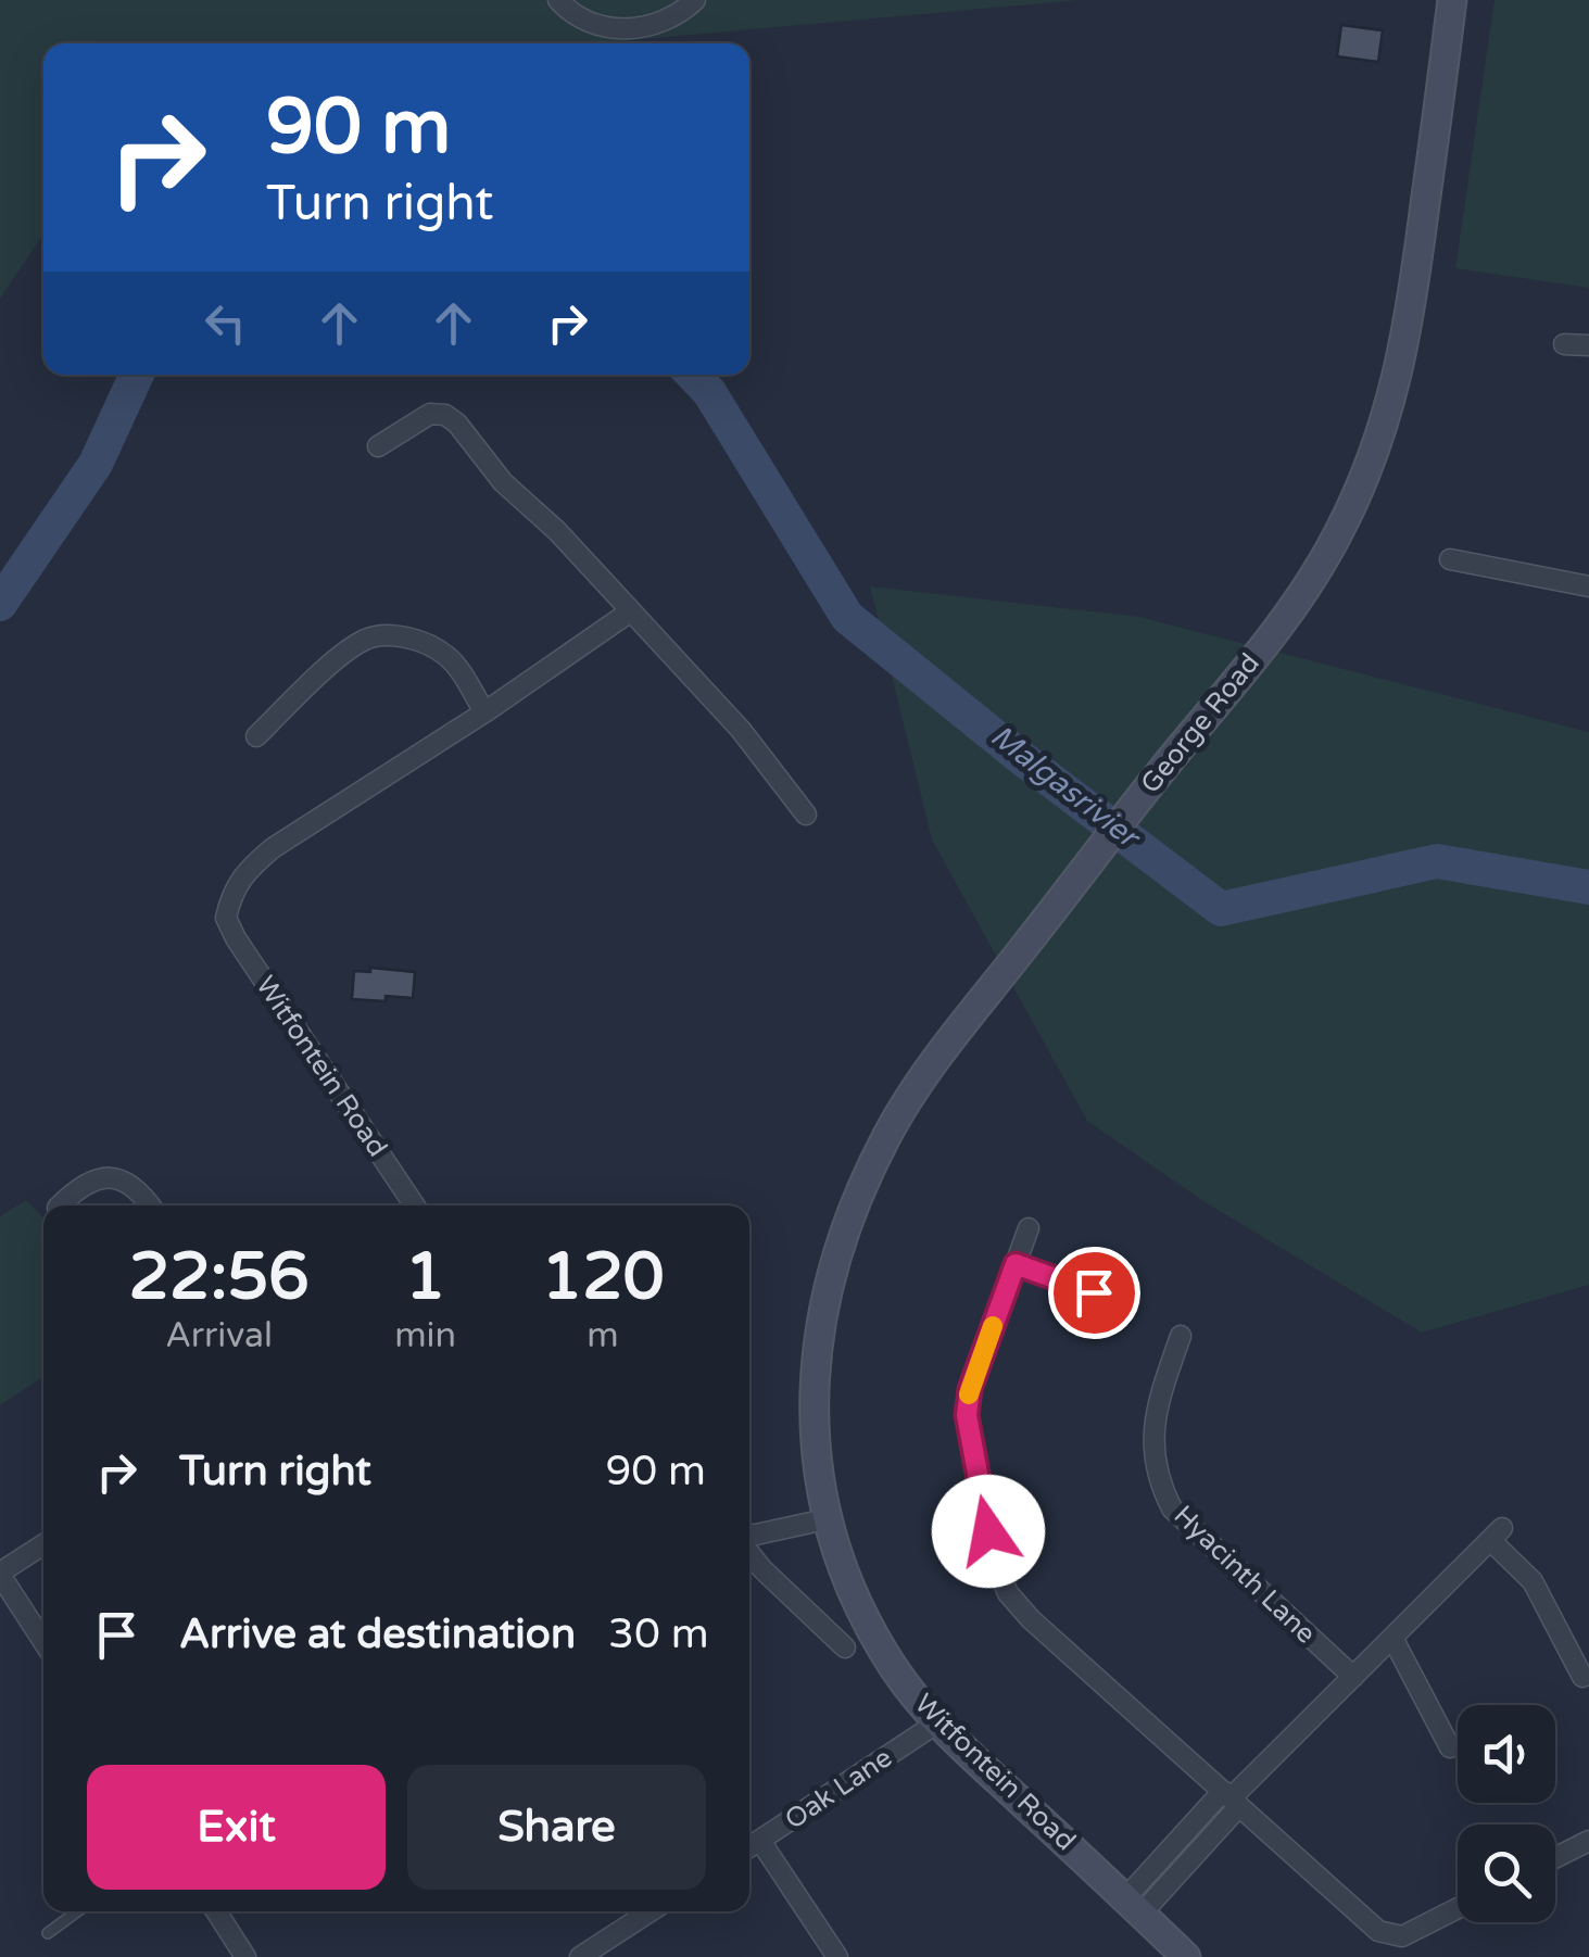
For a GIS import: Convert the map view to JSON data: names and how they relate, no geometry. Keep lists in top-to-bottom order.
{
  "streets": {
    "main road": ["George Road", "Witfontein Road"],
    "street": ["Hyacinth Lane", "Oak Lane"]
  },
  "crossings": [
    ["George Road", "Witfontein Road"],
    ["Witfontein Road", "Oak Lane"]
  ],
  "water": ["Malgasrivier"],
  "page": {
    "turn": ["90 m", "Turn right"],
    "eta": [
      "22:56",
      "Arrival",
      "1",
      "min",
      "120",
      "m"
    ],
    "list": [
      {
        "name": "Turn right",
        "value": "90 m"
      },
      {
        "name": "Arrive at destination",
        "value": "30 m"
      }
    ],
    "buttons": ["Exit", "Share"]
  }
}
